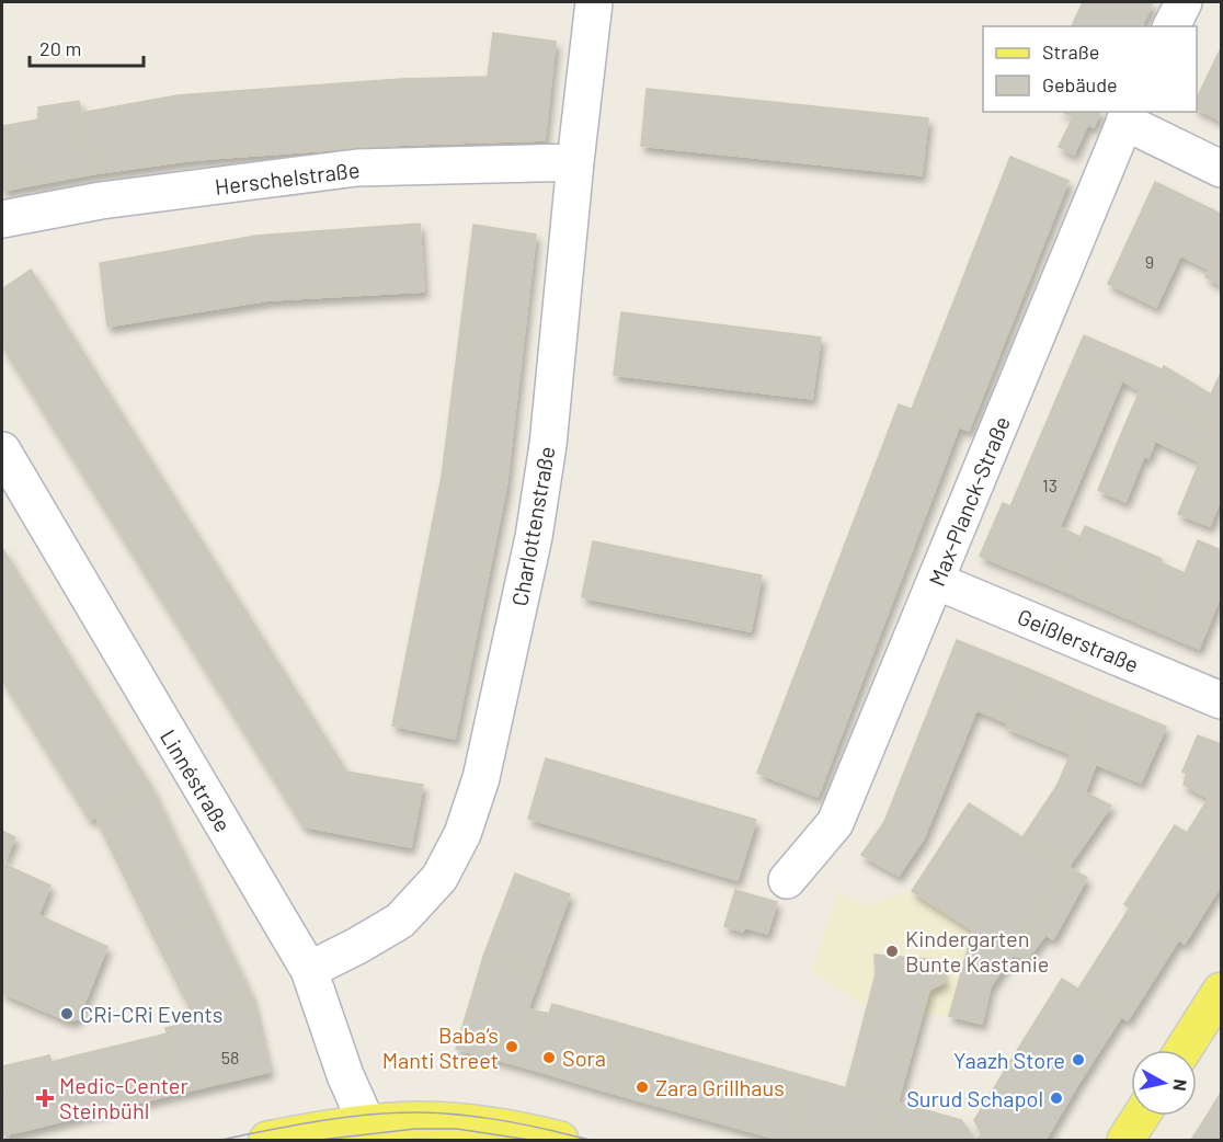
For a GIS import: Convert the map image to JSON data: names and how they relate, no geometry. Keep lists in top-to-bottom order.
{
  "streets": {
    "street": [
      "Herschelstraße",
      "Max-Planck-Straße",
      "Charlottenstraße",
      "Geißlerstraße",
      "Linnéstraße"
    ]
  },
  "crossings": [
    ["Herschelstraße", "Charlottenstraße"],
    ["Max-Planck-Straße", "Geißlerstraße"],
    ["Charlottenstraße", "Linnéstraße"]
  ],
  "places": {
    "other": [
      "Kindergarten Bunte Kastanie",
      "CRi-CRi Events",
      "Baba‘s Manti Street",
      "Sora",
      "Yaazh Store",
      "Zara Grillhaus",
      "Surud Schapol"
    ],
    "health": ["Medic-Center Steinbühl"]
  },
  "house_numbers": ["9", "13", "58"],
  "legend": ["Straße", "Gebäude"],
  "scale_bar": "20 m",
  "north": "right"
}
